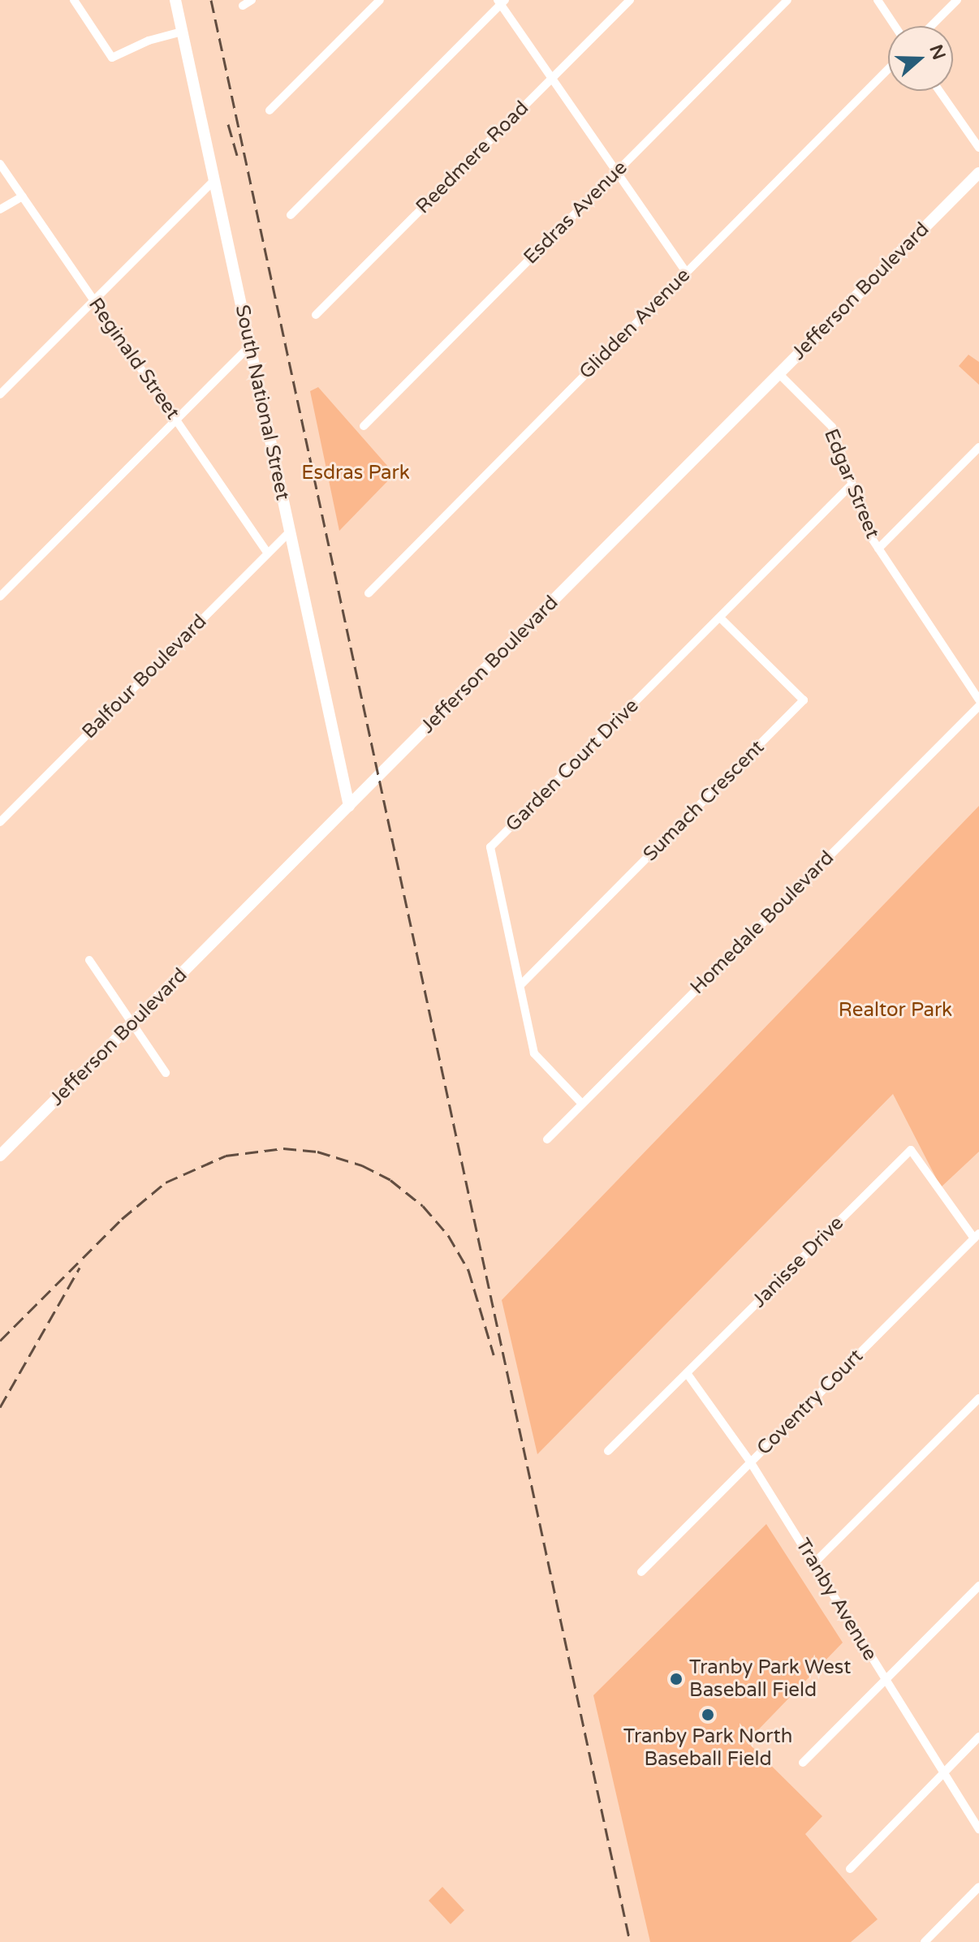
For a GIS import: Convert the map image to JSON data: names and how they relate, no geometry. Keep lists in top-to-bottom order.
{
  "streets": {
    "street": [
      "Reedmere Road",
      "Esdras Avenue",
      "Jefferson Boulevard",
      "Glidden Avenue",
      "Reginald Street",
      "South National Street",
      "Edgar Street",
      "Balfour Boulevard",
      "Garden Court Drive",
      "Sumach Crescent",
      "Homedale Boulevard",
      "Janisse Drive",
      "Coventry Court",
      "Tranby Avenue"
    ]
  },
  "crossings": [
    ["Jefferson Boulevard", "South National Street"],
    ["Jefferson Boulevard", "Edgar Street"],
    ["Reginald Street", "Balfour Boulevard"],
    ["South National Street", "Balfour Boulevard"],
    ["Edgar Street", "Garden Court Drive"],
    ["Garden Court Drive", "Sumach Crescent"],
    ["Garden Court Drive", "Homedale Boulevard"],
    ["Janisse Drive", "Coventry Court"],
    ["Janisse Drive", "Tranby Avenue"],
    ["Coventry Court", "Tranby Avenue"]
  ],
  "parks": ["Esdras Park", "Realtor Park"],
  "places": ["Tranby Park West Baseball Field", "Tranby Park North Baseball Field"],
  "north": "right"
}
